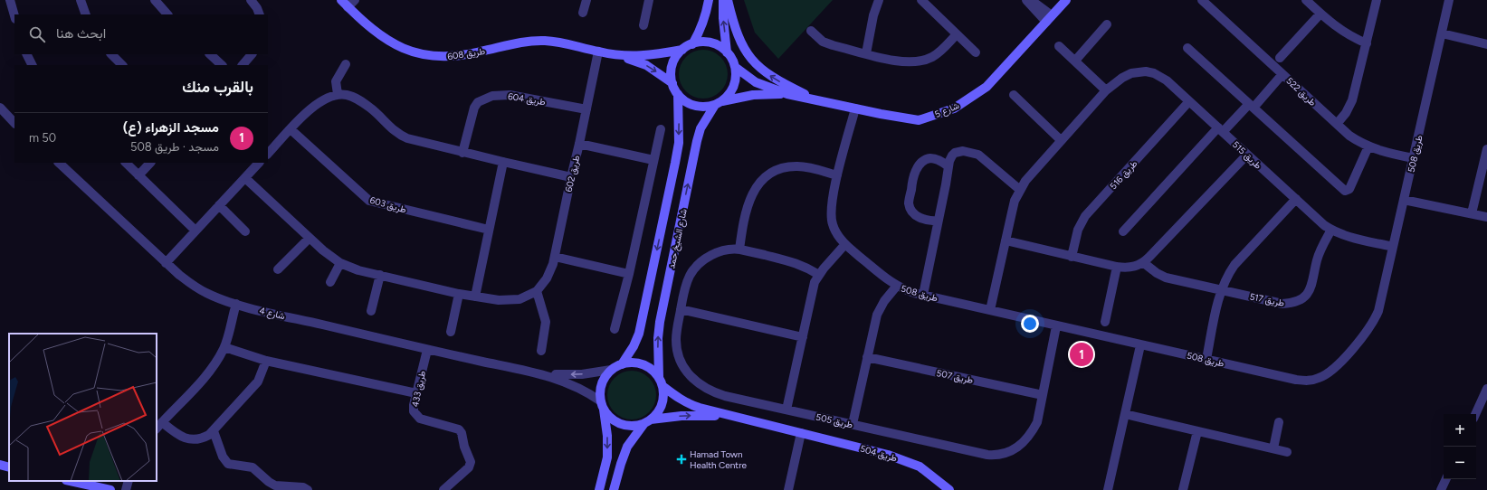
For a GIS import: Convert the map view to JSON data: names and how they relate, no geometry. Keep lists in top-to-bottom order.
{
  "streets": {
    "main road": [
      "طريق 608",
      "شارع 5",
      "شارع الشيخ حمد",
      "طريق 504"
    ],
    "street": [
      "طريق 522",
      "طريق 604",
      "طريق 508",
      "طريق 515",
      "طريق 602",
      "طريق 516",
      "طريق 603",
      "طريق 517",
      "شارع 4",
      "طريق 507",
      "طريق 433",
      "طريق 505"
    ]
  },
  "crossings": [
    ["طريق 608", "شارع 5"],
    ["طريق 608", "طريق 602"],
    ["طريق 608", "شارع الشيخ حمد"],
    ["طريق 522", "طريق 508"],
    ["طريق 604", "طريق 602"],
    ["شارع 5", "طريق 508"],
    ["شارع 5", "شارع الشيخ حمد"],
    ["طريق 508", "طريق 515"],
    ["طريق 508", "طريق 505"],
    ["طريق 515", "طريق 516"],
    ["طريق 515", "طريق 517"],
    ["شارع الشيخ حمد", "شارع 4"],
    ["شارع الشيخ حمد", "طريق 504"],
    ["شارع 4", "طريق 433"],
    ["شارع 4", "طريق 504"],
    ["طريق 507", "طريق 505"]
  ],
  "places": {
    "health": ["Hamad Town Health Centre"]
  },
  "page": {
    "search": "ابحث هنا",
    "heading": "بالقرب منك",
    "list": [
      {
        "mark": "1",
        "name": "مسجد الزهراء (ع)",
        "note": "مسجد · طريق 508",
        "value": "50 m"
      }
    ],
    "pins": "1",
    "map_buttons": ["+", "−"]
  }
}
